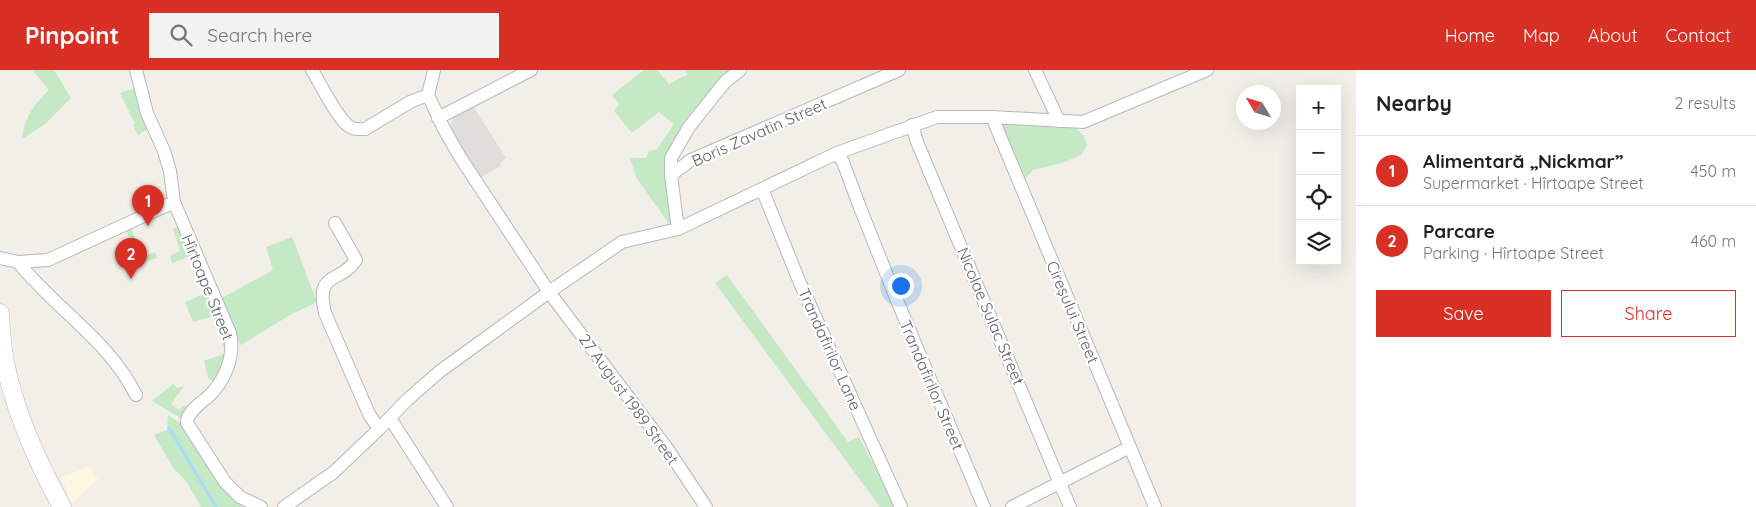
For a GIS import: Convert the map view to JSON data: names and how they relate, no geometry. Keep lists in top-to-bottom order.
{
  "streets": {
    "street": [
      "Boris Zavatin Street",
      "Hîrtoape Street",
      "Cireşului Street",
      "Nicolae Sulac Street",
      "Trandafirilor Lane",
      "Trandafirilor Street",
      "27 August 1989 Street"
    ]
  },
  "north": "top left",
  "page": {
    "header": "Pinpoint",
    "search": "Search here",
    "nav": [
      "Home",
      "Map",
      "About",
      "Contact"
    ],
    "heading": ["Nearby", "2 results"],
    "map_buttons": ["+", "−"],
    "list": [
      {
        "mark": "1",
        "name": "Alimentară „Nickmar”",
        "note": "Supermarket · Hîrtoape Street",
        "value": "450 m"
      },
      {
        "mark": "2",
        "name": "Parcare",
        "note": "Parking · Hîrtoape Street",
        "value": "460 m"
      }
    ],
    "pins": ["1", "2"],
    "buttons": ["Save", "Share"]
  }
}
